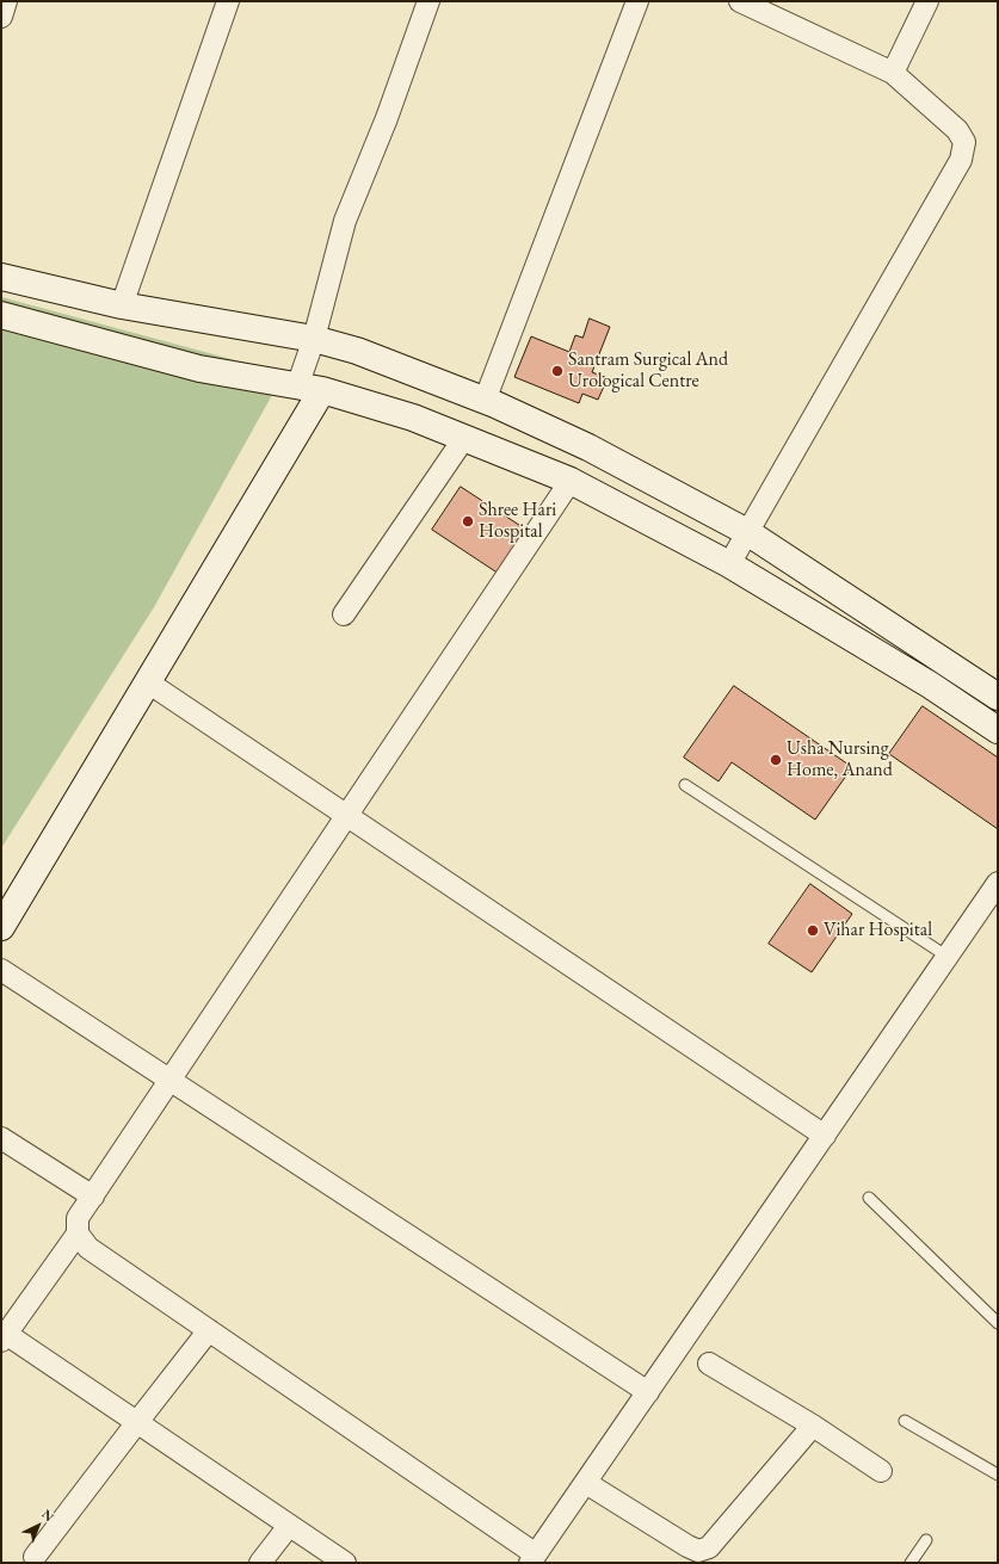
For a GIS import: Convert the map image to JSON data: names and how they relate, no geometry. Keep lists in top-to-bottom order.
{
  "places": [
    "Santram Surgical And Urological Centre",
    "Shree Hari Hospital",
    "Usha Nursing Home, Anand",
    "Vihar Hospital"
  ],
  "north": "top right"
}
